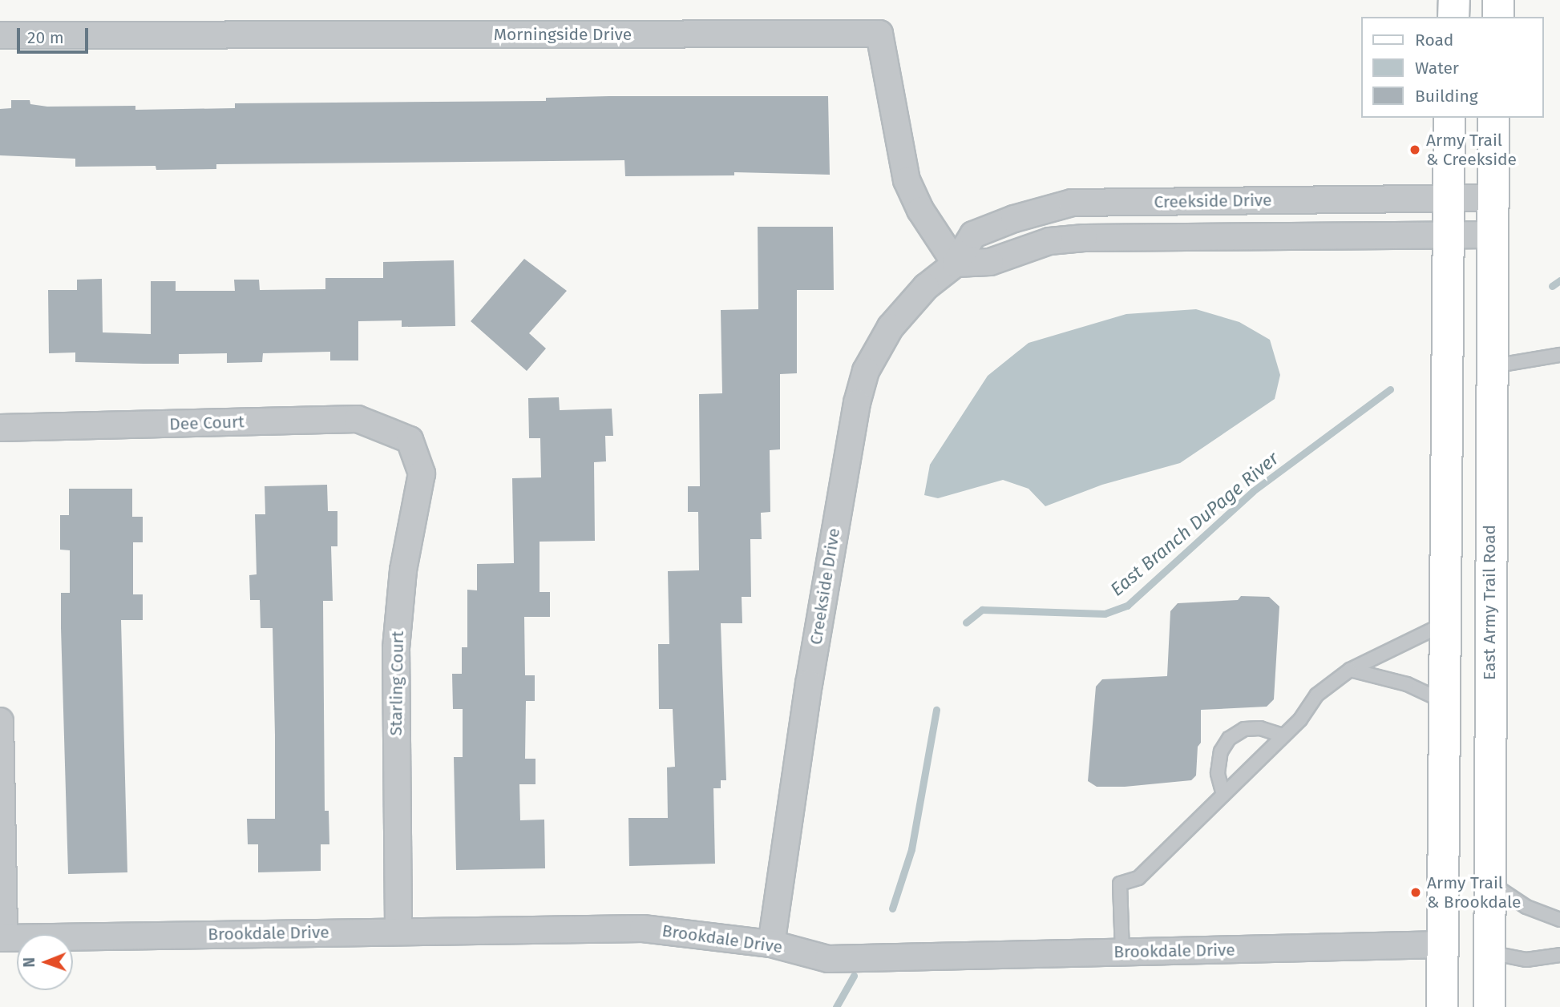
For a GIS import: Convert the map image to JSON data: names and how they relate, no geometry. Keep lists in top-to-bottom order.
{
  "streets": {
    "main road": ["East Army Trail Road"],
    "street": [
      "Morningside Drive",
      "Creekside Drive",
      "Dee Court",
      "Starling Court",
      "Brookdale Drive"
    ]
  },
  "crossings": [
    ["Morningside Drive", "Creekside Drive"],
    ["Creekside Drive", "East Army Trail Road"],
    ["Creekside Drive", "Brookdale Drive"],
    ["Dee Court", "Starling Court"],
    ["Starling Court", "Brookdale Drive"]
  ],
  "water": ["East Branch DuPage River"],
  "places": ["Army Trail & Creekside", "Army Trail & Brookdale"],
  "legend": ["Road", "Water", "Building"],
  "scale_bar": "20 m",
  "north": "left"
}
